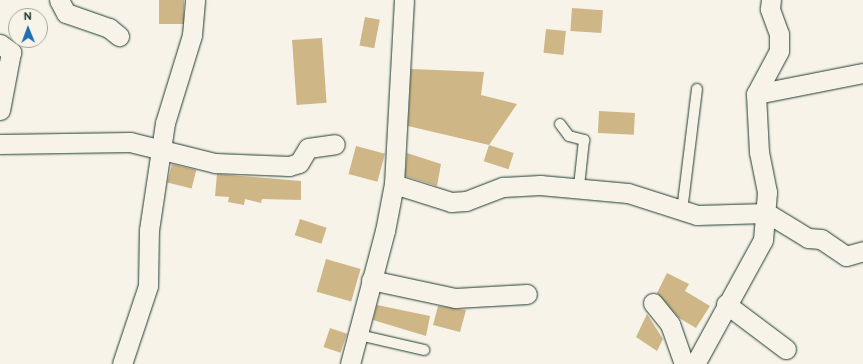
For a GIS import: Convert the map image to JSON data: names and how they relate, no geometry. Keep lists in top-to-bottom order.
{
  "north": "top"
}
